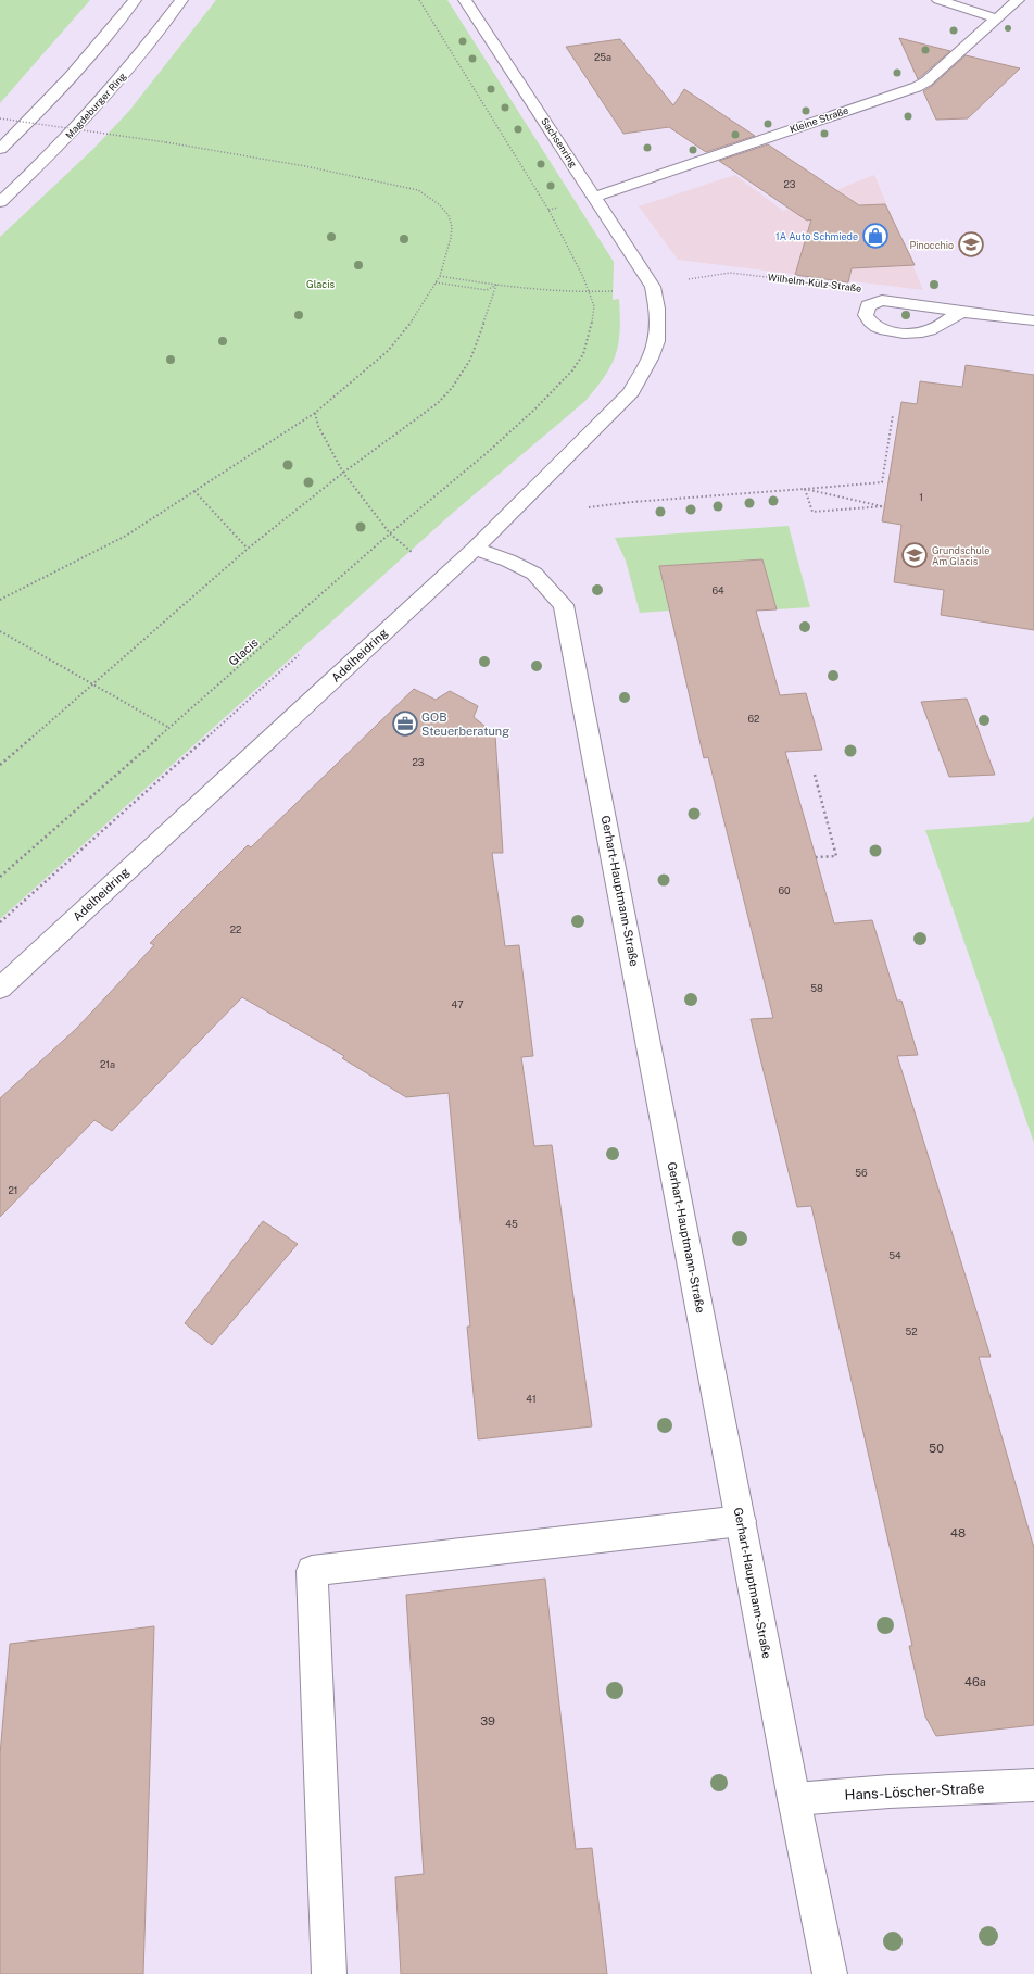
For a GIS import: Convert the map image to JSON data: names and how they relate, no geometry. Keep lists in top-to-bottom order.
{
  "streets": {
    "main road": [
      "Magdeburger Ring",
      "Kleine Straße",
      "Sachsenring",
      "Wilhelm-Külz-Straße",
      "Adelheidring",
      "Gerhart-Hauptmann-Straße",
      "Hans-Löscher-Straße"
    ],
    "path": ["Glacis"]
  },
  "crossings": [
    ["Kleine Straße", "Sachsenring"],
    ["Sachsenring", "Adelheidring"],
    ["Adelheidring", "Gerhart-Hauptmann-Straße"],
    ["Gerhart-Hauptmann-Straße", "Hans-Löscher-Straße"]
  ],
  "parks": ["Glacis"],
  "places": {
    "shop": ["1A Auto Schmiede"],
    "school or university": ["Pinocchio", "Grundschule Am Glacis"],
    "office": ["GOB Steuerberatung"]
  },
  "house_numbers": [
    "25a",
    "23",
    "1",
    "64",
    "62",
    "23",
    "60",
    "22",
    "58",
    "47",
    "21a",
    "56",
    "21",
    "45",
    "54",
    "52",
    "41",
    "50",
    "48",
    "46a",
    "39"
  ]
}
